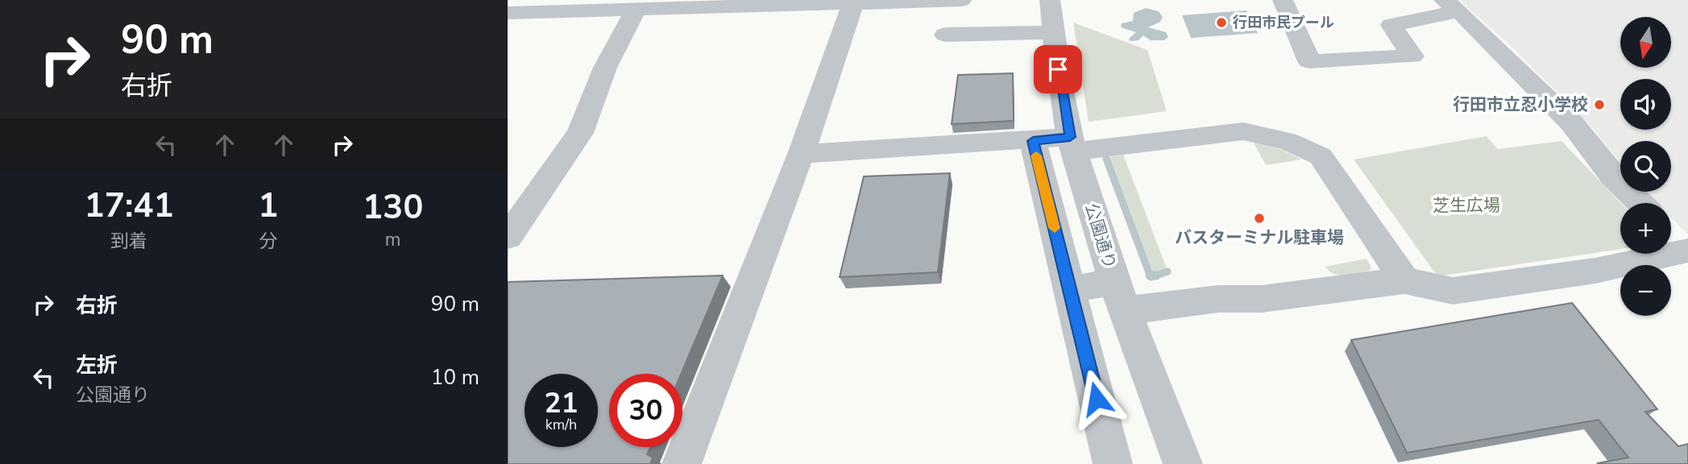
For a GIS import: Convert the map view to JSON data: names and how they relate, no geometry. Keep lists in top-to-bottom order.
{
  "streets": {
    "street": ["公園通り"]
  },
  "parks": ["芝生広場"],
  "places": ["行田市民プール", "行田市立忍小学校", "バスターミナル駐車場"],
  "north": "bottom",
  "page": {
    "turn": ["90 m", "右折"],
    "map_buttons": ["+", "−"],
    "eta": [
      "17:41",
      "到着",
      "1",
      "分",
      "130",
      "m"
    ],
    "list": [
      {
        "name": "右折",
        "value": "90 m"
      },
      {
        "name": "左折",
        "note": "公園通り",
        "value": "10 m"
      }
    ],
    "speed": "21 km/h",
    "limit": "30"
  }
}
